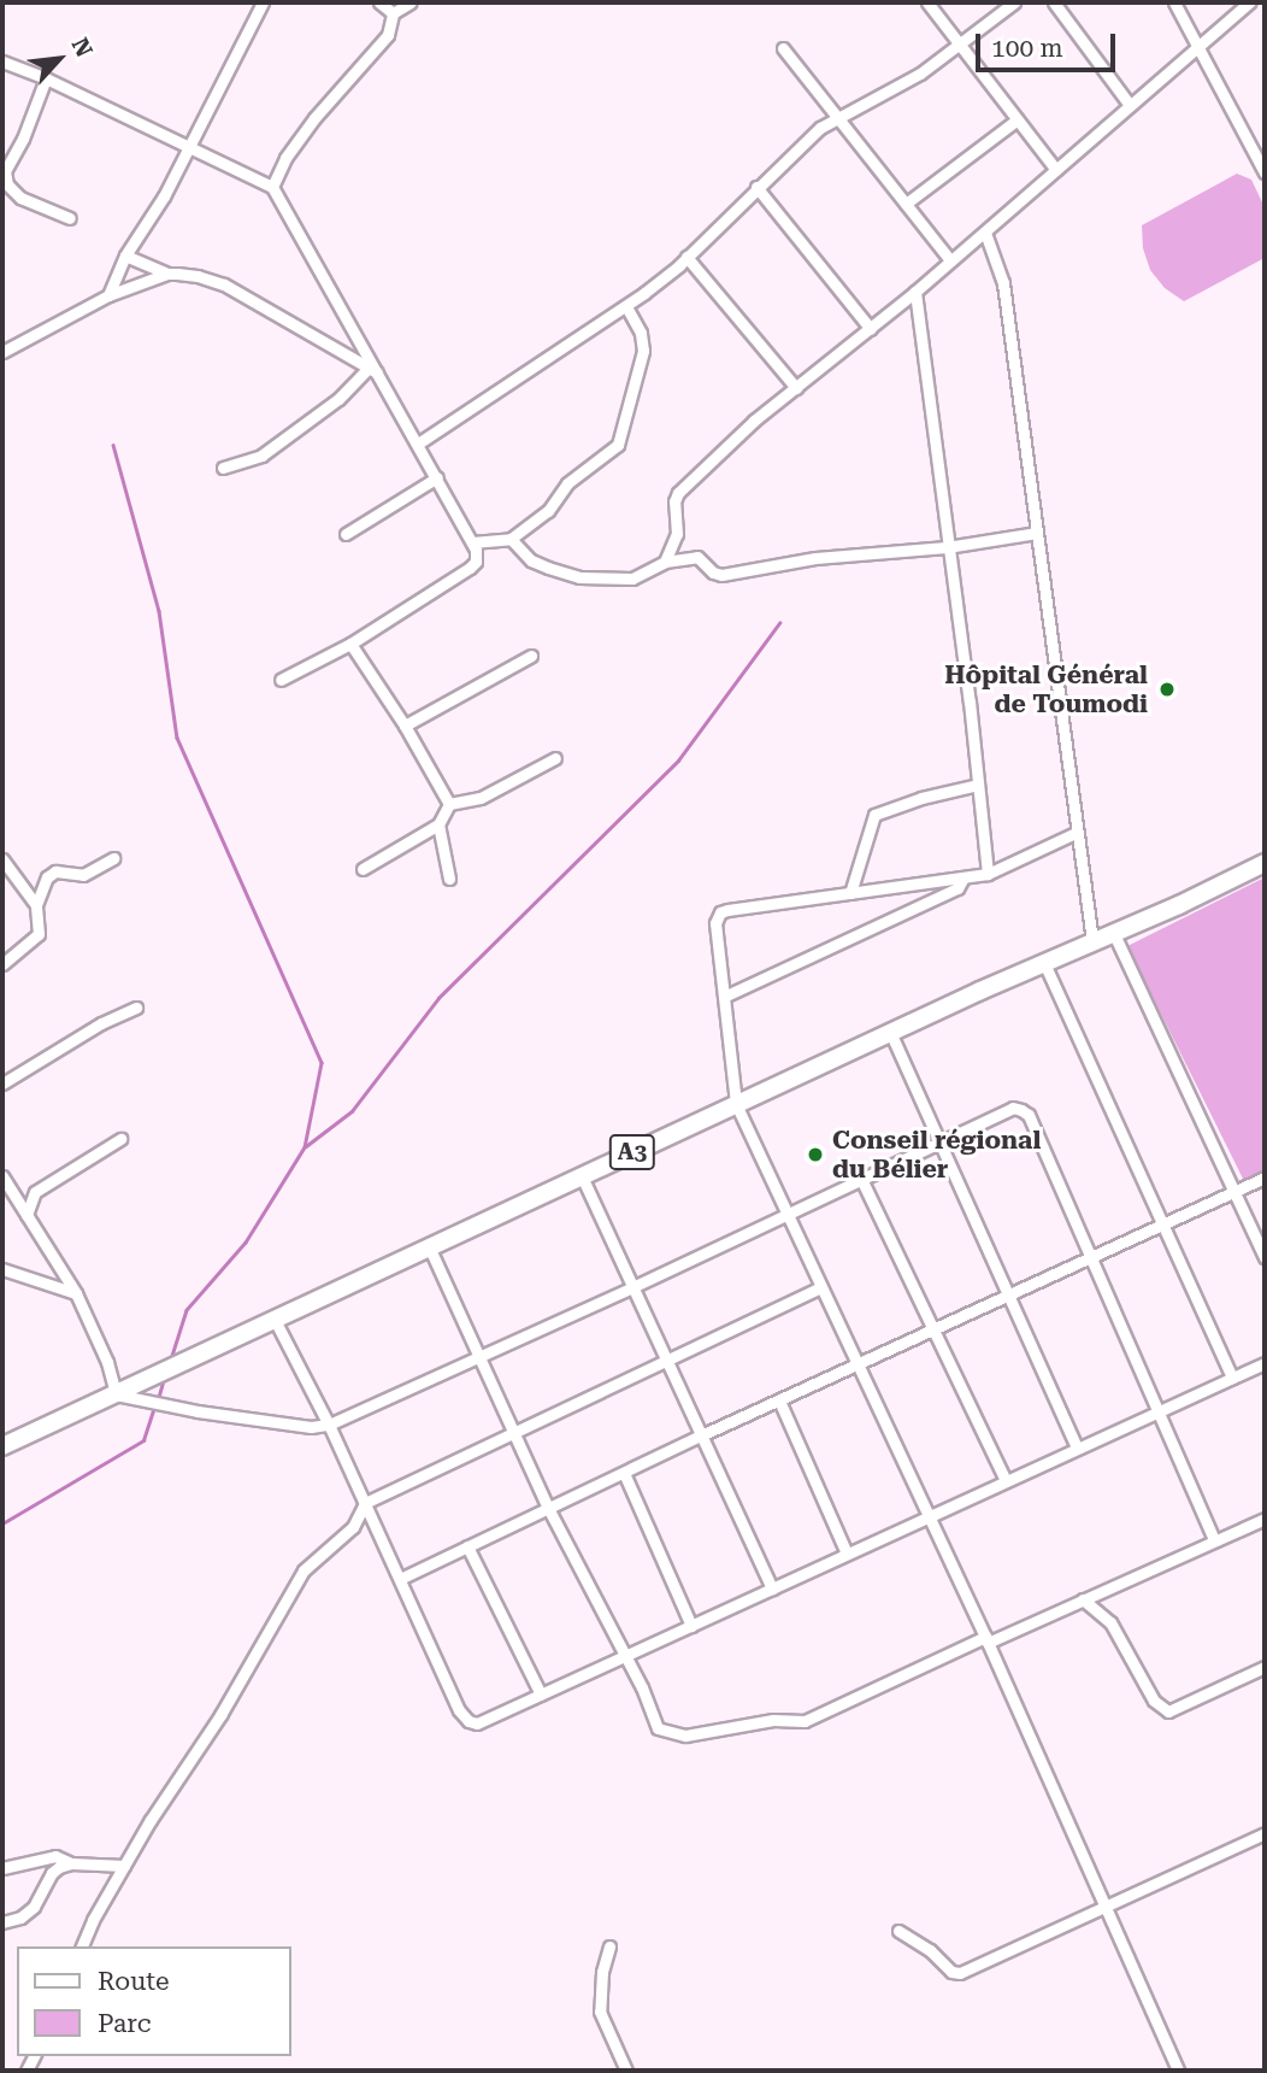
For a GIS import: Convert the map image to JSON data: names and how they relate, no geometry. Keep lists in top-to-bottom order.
{
  "streets": {
    "main road": ["A3"]
  },
  "places": ["Hôpital Général de Toumodi", "Conseil régional du Bélier"],
  "legend": ["Route", "Parc"],
  "scale_bar": "100 m",
  "north": "top right"
}
